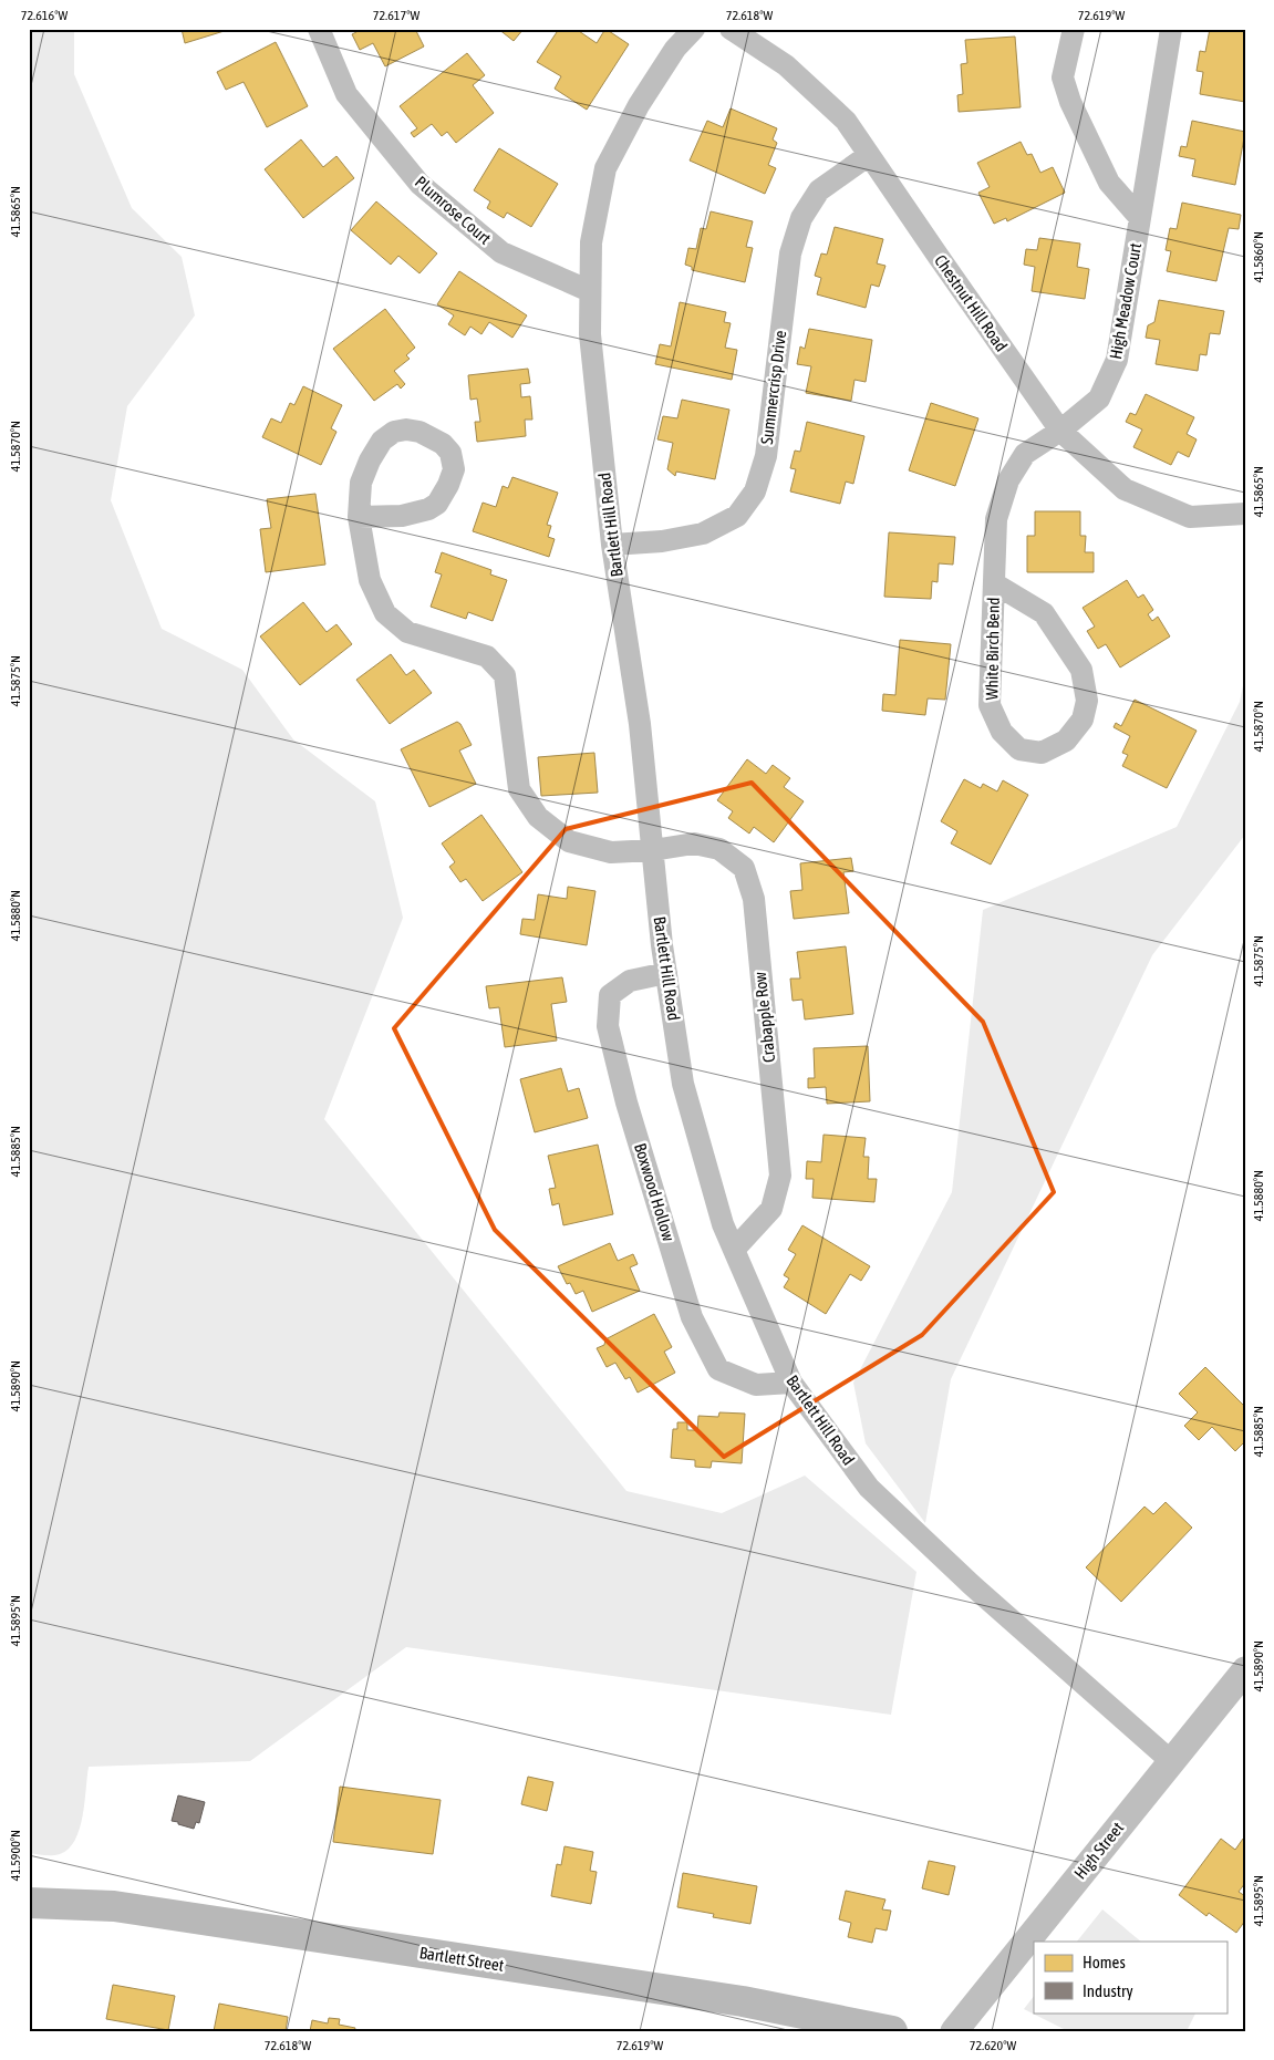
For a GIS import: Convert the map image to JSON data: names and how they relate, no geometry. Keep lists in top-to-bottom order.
{
  "streets": {
    "main road": ["Bartlett Street"],
    "street": [
      "Plumrose Court",
      "High Meadow Court",
      "Chestnut Hill Road",
      "Summercrisp Drive",
      "Bartlett Hill Road",
      "White Birch Bend",
      "Crabapple Row",
      "Boxwood Hollow",
      "High Street"
    ]
  },
  "crossings": [
    ["Plumrose Court", "Bartlett Hill Road"],
    ["High Meadow Court", "Chestnut Hill Road"],
    ["High Meadow Court", "White Birch Bend"],
    ["Chestnut Hill Road", "Summercrisp Drive"],
    ["Chestnut Hill Road", "White Birch Bend"],
    ["Summercrisp Drive", "Bartlett Hill Road"],
    ["Bartlett Hill Road", "Crabapple Row"],
    ["Bartlett Hill Road", "Boxwood Hollow"],
    ["Bartlett Hill Road", "High Street"]
  ],
  "legend": ["Homes", "Industry"],
  "coordinates": [
    "72.616°W",
    "72.617°W",
    "72.618°W",
    "72.619°W",
    "41.5865°N",
    "41.5860°N",
    "41.5870°N",
    "41.5875°N",
    "41.5880°N",
    "41.5885°N",
    "41.5890°N",
    "41.5895°N",
    "41.5900°N",
    "72.620°W"
  ]
}
